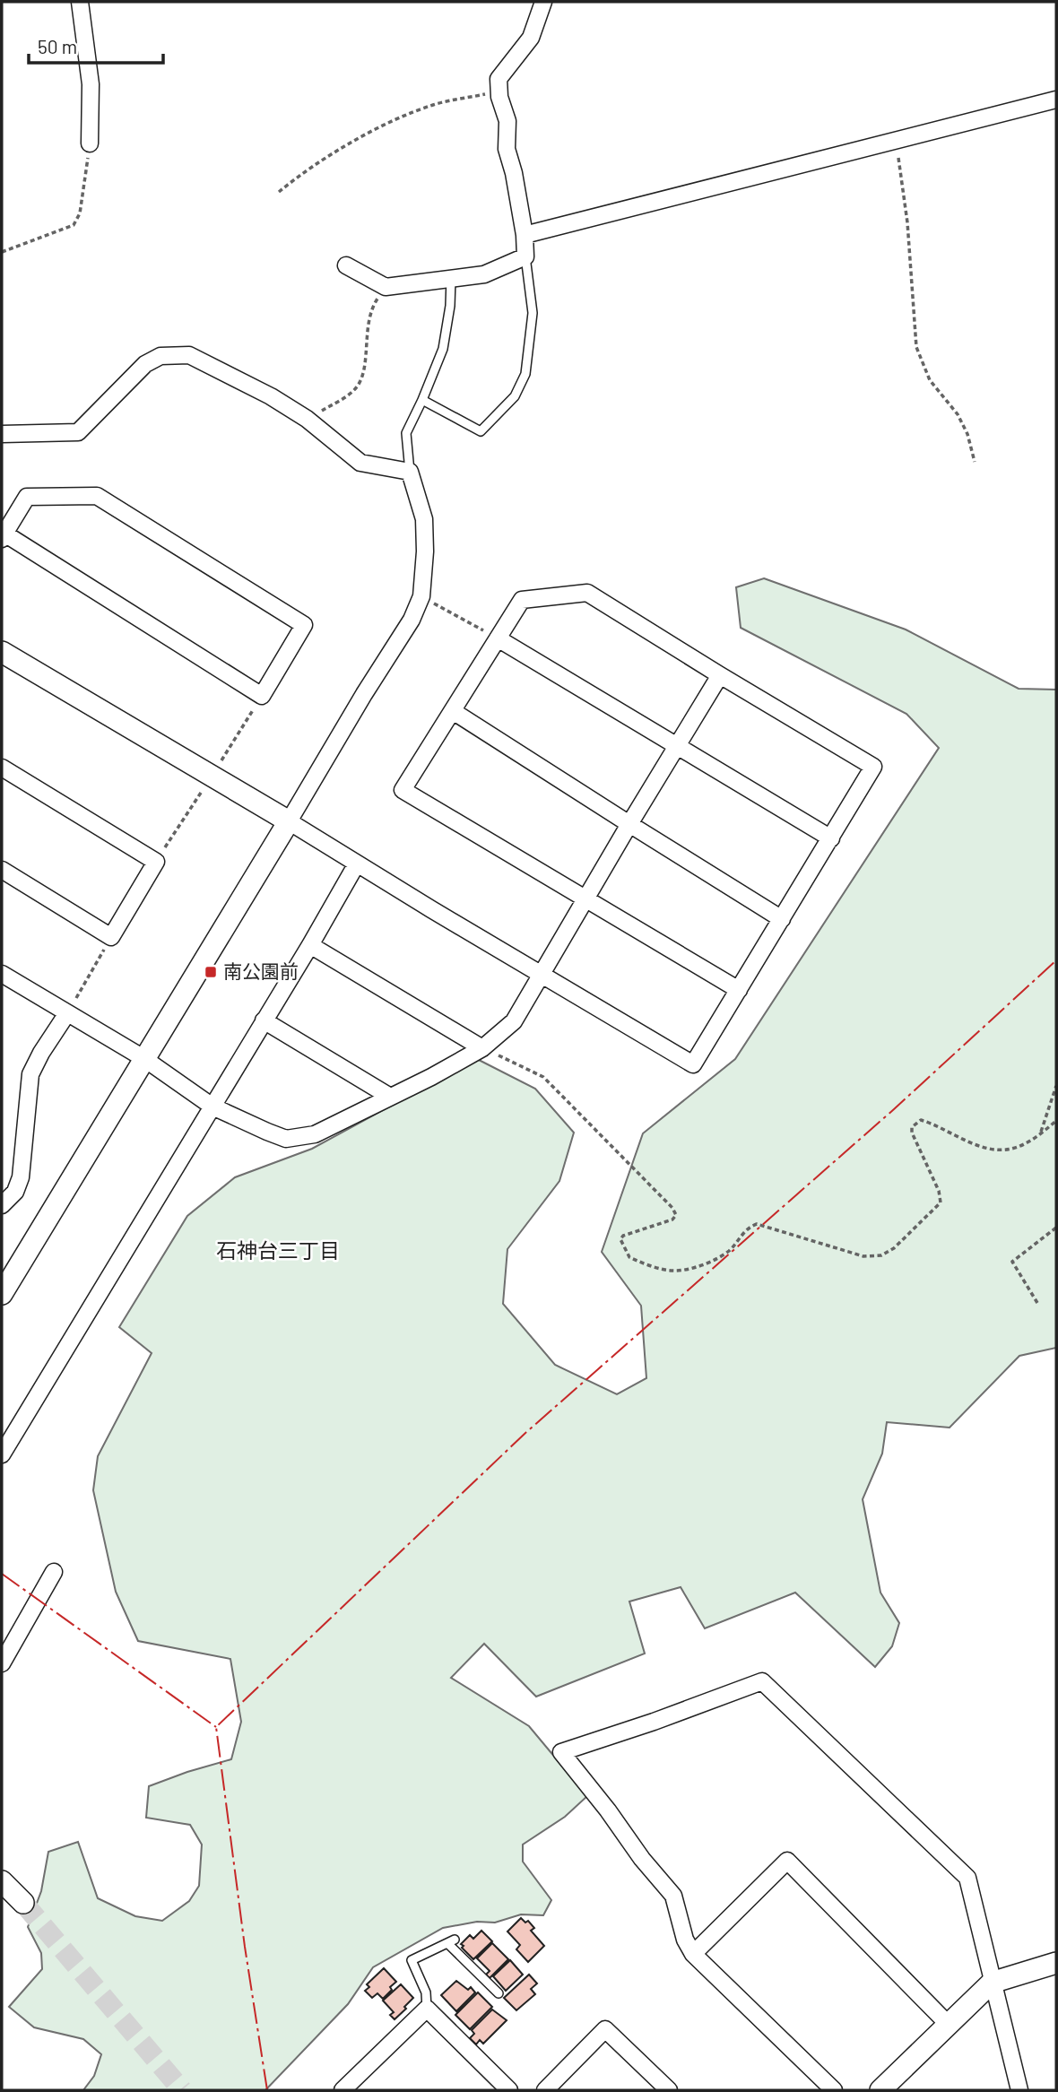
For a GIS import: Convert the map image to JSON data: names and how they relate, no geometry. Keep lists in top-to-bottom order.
{
  "districts": ["石神台三丁目"],
  "places": {
    "transit": ["南公園前"]
  },
  "scale_bar": "50 m"
}
